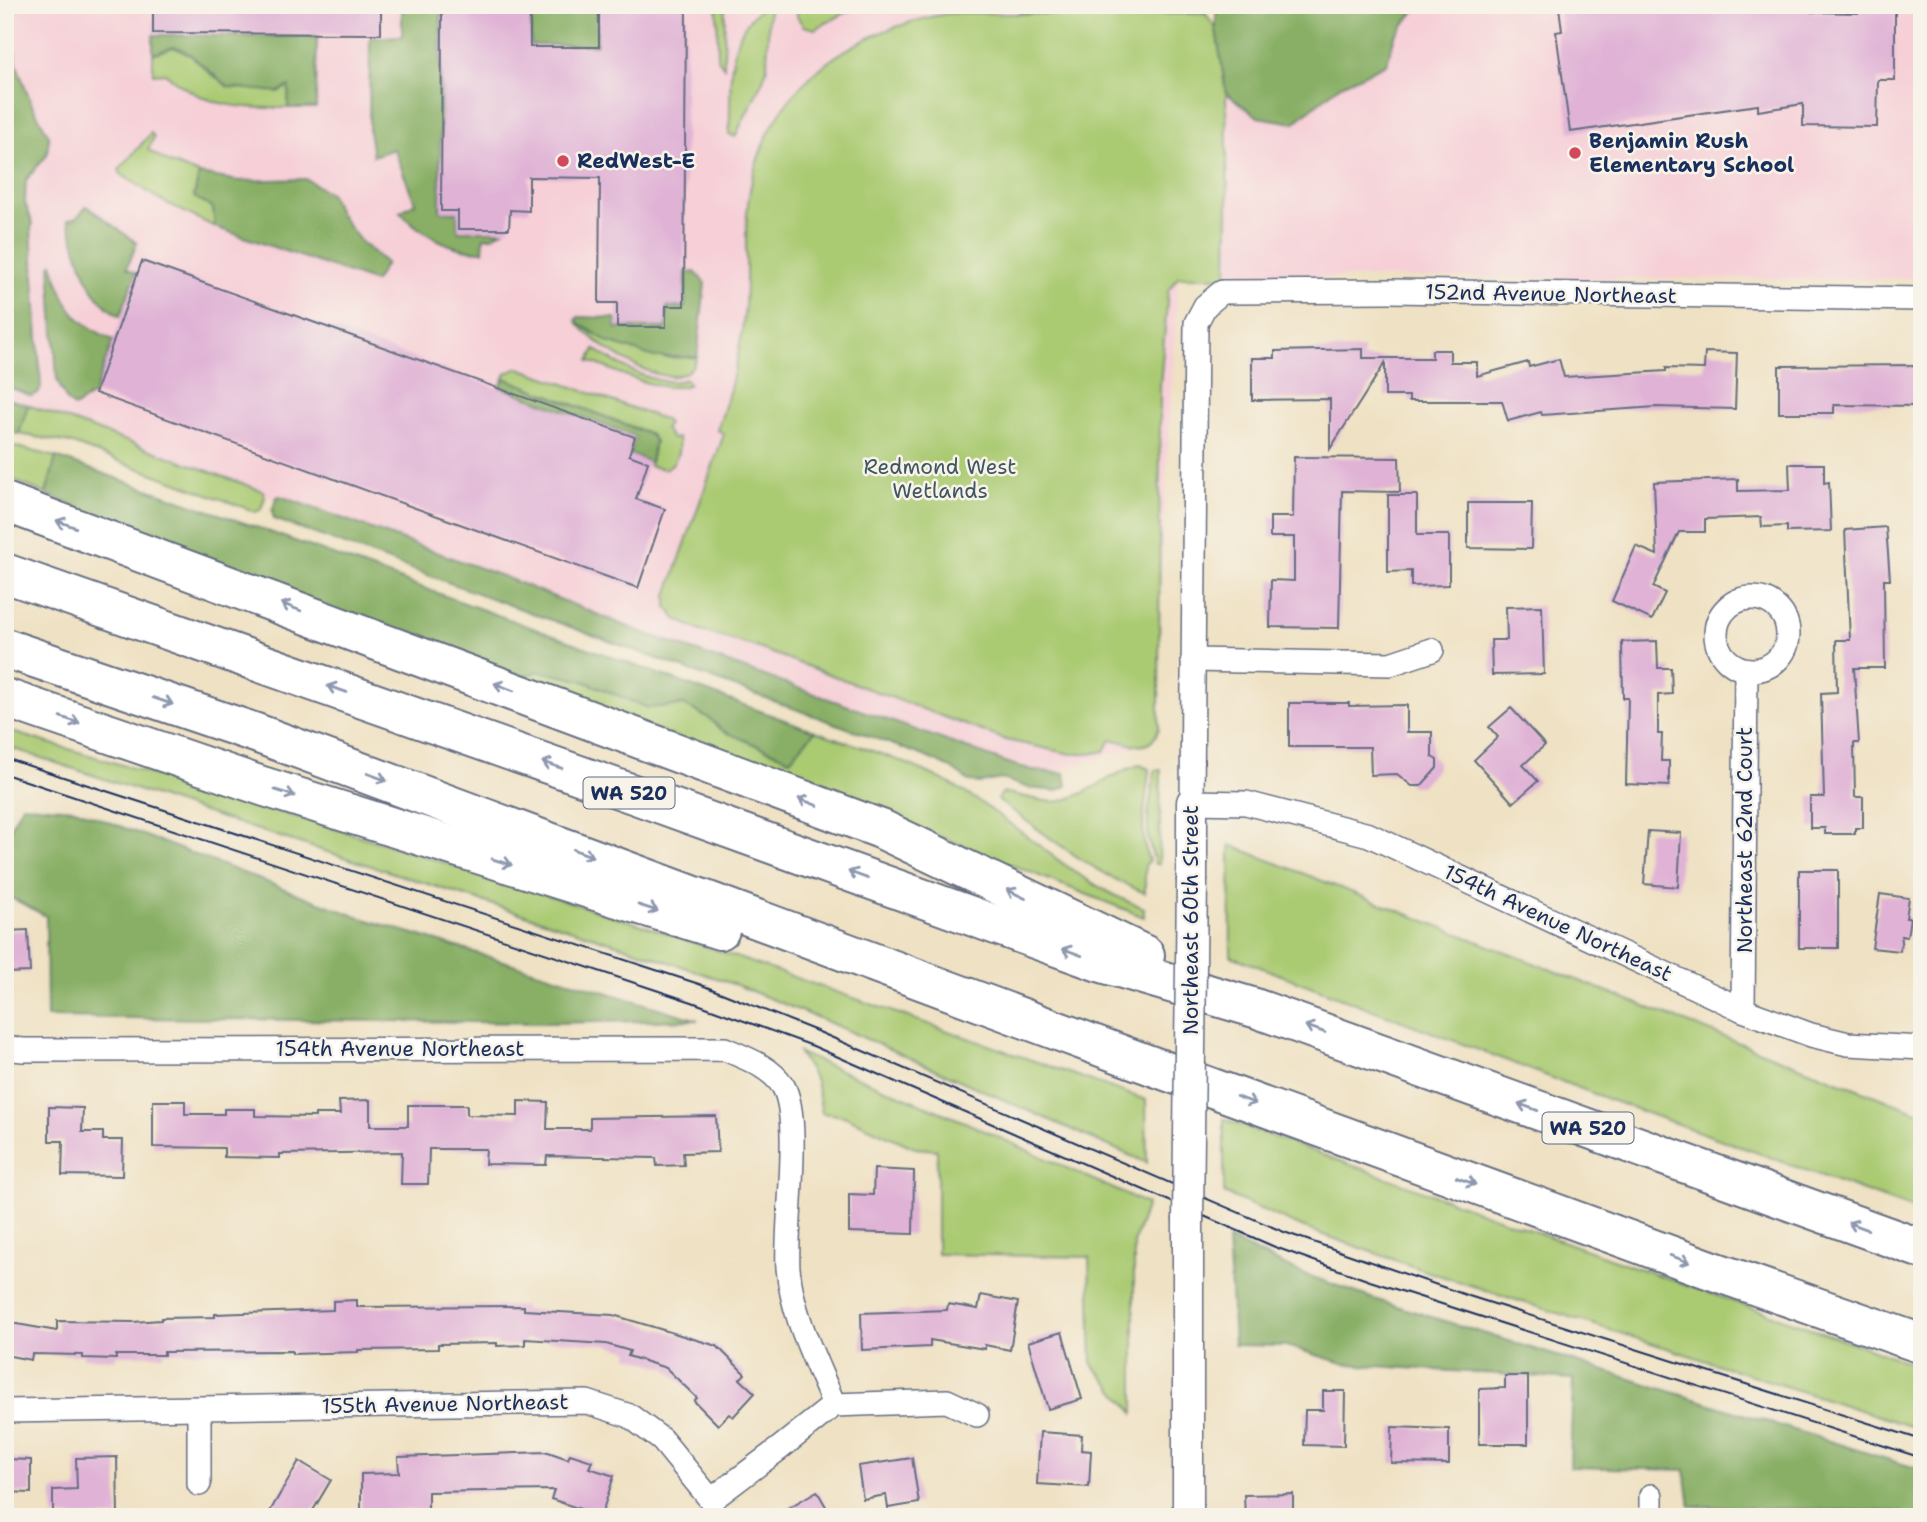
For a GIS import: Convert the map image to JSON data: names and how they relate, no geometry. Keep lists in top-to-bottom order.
{
  "streets": {
    "highway": ["WA 520"],
    "street": [
      "152nd Avenue Northeast",
      "Northeast 62nd Court",
      "Northeast 60th Street",
      "154th Avenue Northeast",
      "155th Avenue Northeast"
    ]
  },
  "crossings": [
    ["152nd Avenue Northeast", "Northeast 60th Street"],
    ["Northeast 62nd Court", "154th Avenue Northeast"],
    ["Northeast 60th Street", "154th Avenue Northeast"],
    ["154th Avenue Northeast", "155th Avenue Northeast"]
  ],
  "parks": ["Redmond West Wetlands"],
  "places": ["Benjamin Rush Elementary School", "RedWest-E"]
}
